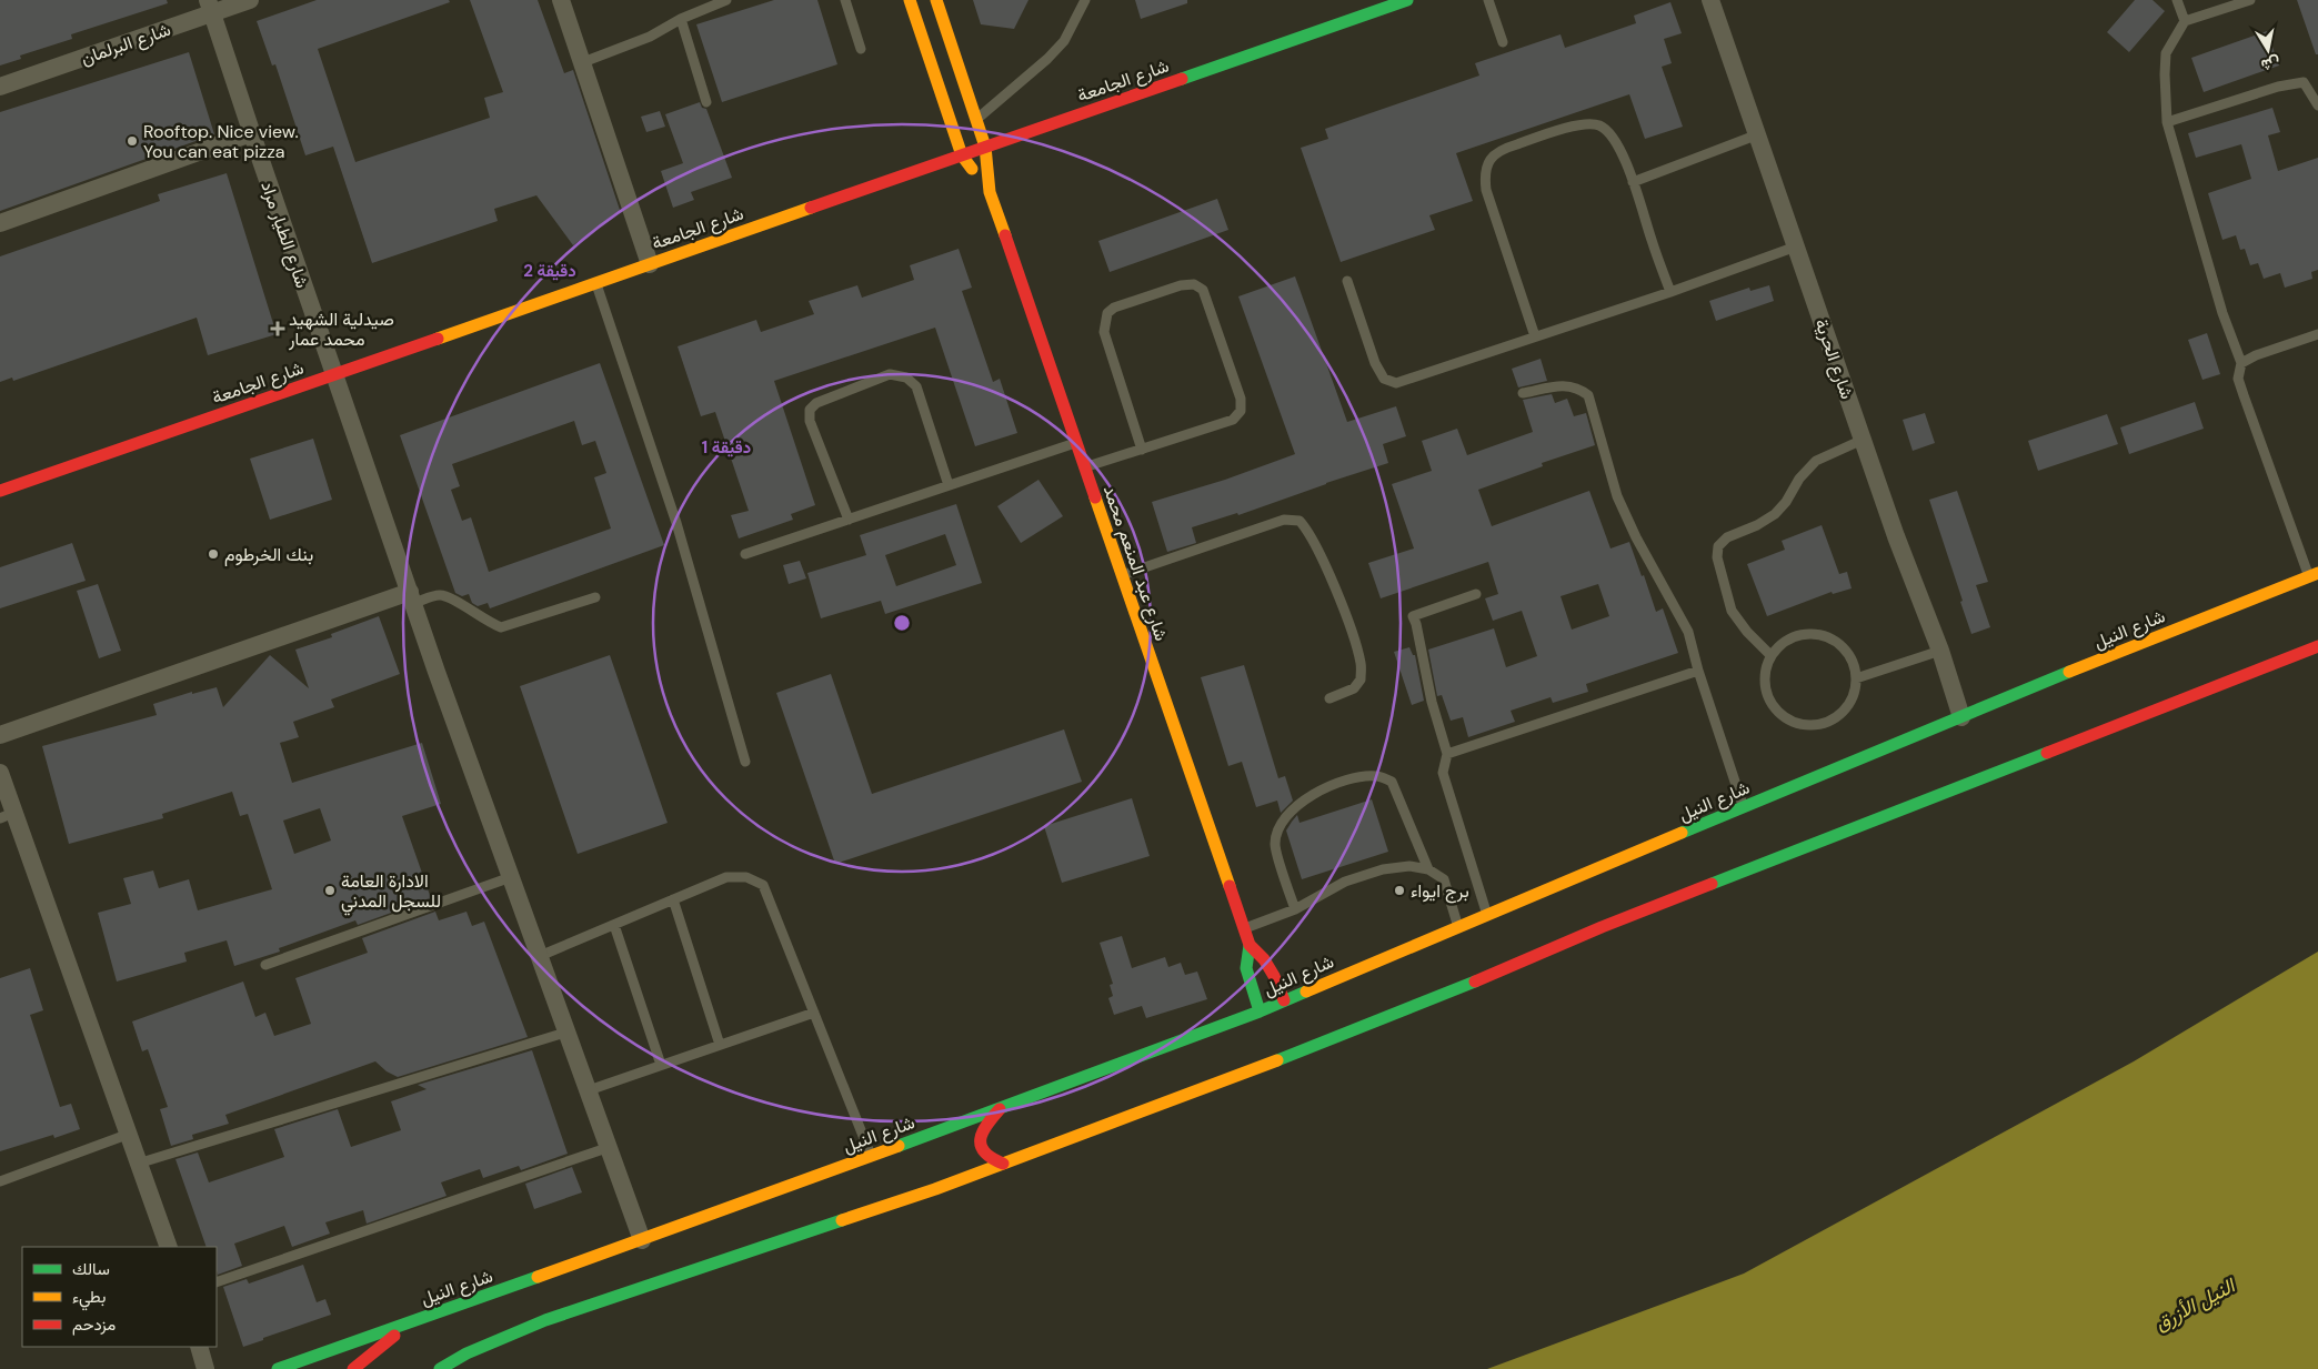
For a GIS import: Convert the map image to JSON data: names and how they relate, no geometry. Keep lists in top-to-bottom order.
{
  "streets": {
    "main road": ["شارع الجامعة", "شارع عبد المنعم محمد", "شارع النيل"],
    "street": ["شارع البرلمان", "شارع الطيار مراد", "شارع الحرية"]
  },
  "crossings": [
    ["شارع البرلمان", "شارع الطيار مراد"],
    ["شارع الجامعة", "شارع الطيار مراد"],
    ["شارع الجامعة", "شارع عبد المنعم محمد"],
    ["شارع الطيار مراد", "شارع النيل"],
    ["شارع الحرية", "شارع النيل"],
    ["شارع عبد المنعم محمد", "شارع النيل"]
  ],
  "water": ["النيل الأزرق"],
  "places": {
    "other": [
      "Rooftop. Nice view. You can eat pizza",
      "بنك الخرطوم",
      "الادارة العامة للسجل المدني",
      "برج ايواء"
    ],
    "health": ["صيدلية الشهيد محمد عمار"]
  },
  "legend": ["سالك", "بطيء", "مزدحم"],
  "north": "bottom",
  "rings": ["2 دقيقة", "1 دقيقة"]
}
